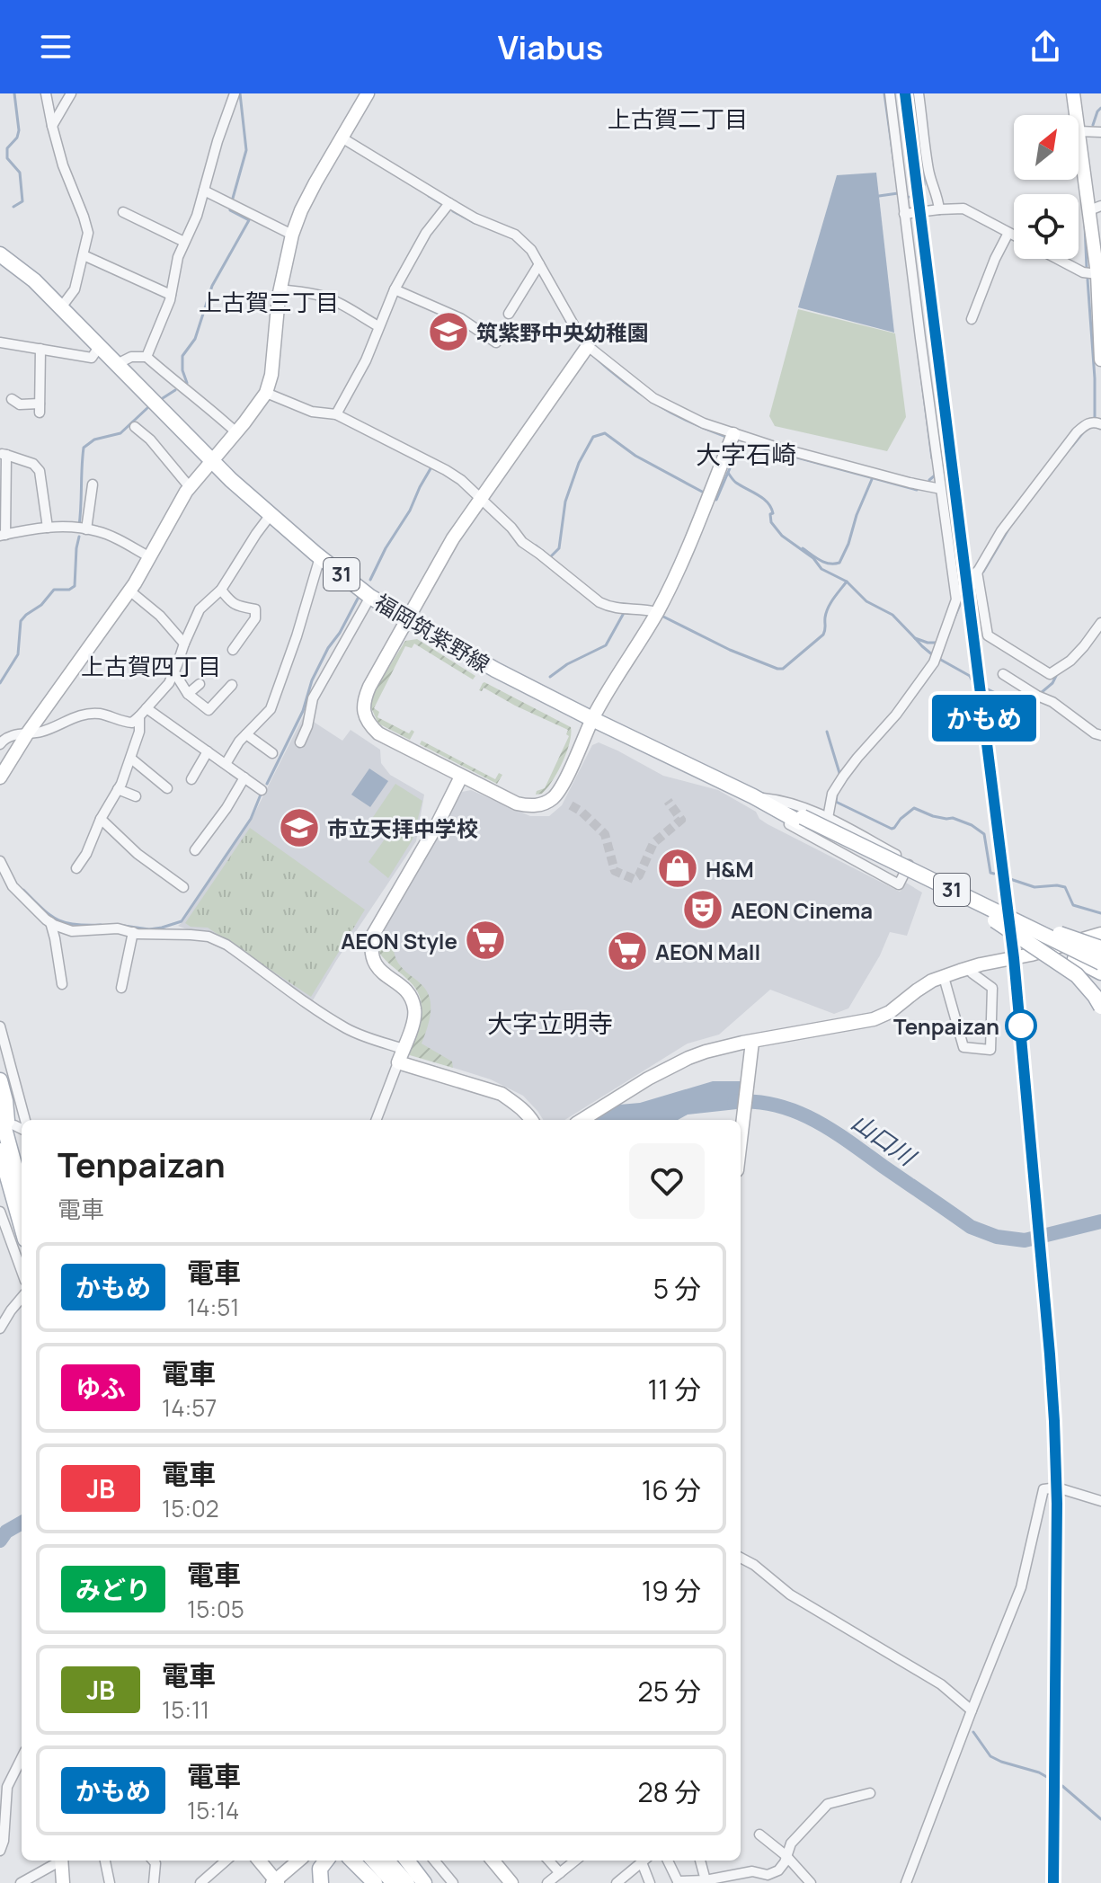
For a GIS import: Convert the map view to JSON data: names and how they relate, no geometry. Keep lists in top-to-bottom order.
{
  "streets": {
    "main road": ["31", "福岡筑紫野線"]
  },
  "districts": [
    "上古賀二丁目",
    "上古賀三丁目",
    "大字石崎",
    "上古賀四丁目",
    "大字立明寺"
  ],
  "water": ["山口川"],
  "places": {
    "school or university": ["筑紫野中央幼稚園", "市立天拝中学校"],
    "shop": ["H&M"],
    "theatre": ["AEON Cinema"],
    "supermarket": ["AEON Style", "AEON Mall"],
    "other": ["Tenpaizan"]
  },
  "north": "top right",
  "page": {
    "header": "Viabus",
    "on_map": "かもめ",
    "heading": ["Tenpaizan", "電車"],
    "list": [
      {
        "mark": "かもめ",
        "name": "電車",
        "note": "14:51",
        "value": "5 分"
      },
      {
        "mark": "ゆふ",
        "name": "電車",
        "note": "14:57",
        "value": "11 分"
      },
      {
        "mark": "JB",
        "name": "電車",
        "note": "15:02",
        "value": "16 分"
      },
      {
        "mark": "みどり",
        "name": "電車",
        "note": "15:05",
        "value": "19 分"
      },
      {
        "mark": "JB",
        "name": "電車",
        "note": "15:11",
        "value": "25 分"
      },
      {
        "mark": "かもめ",
        "name": "電車",
        "note": "15:14",
        "value": "28 分"
      }
    ]
  }
}
